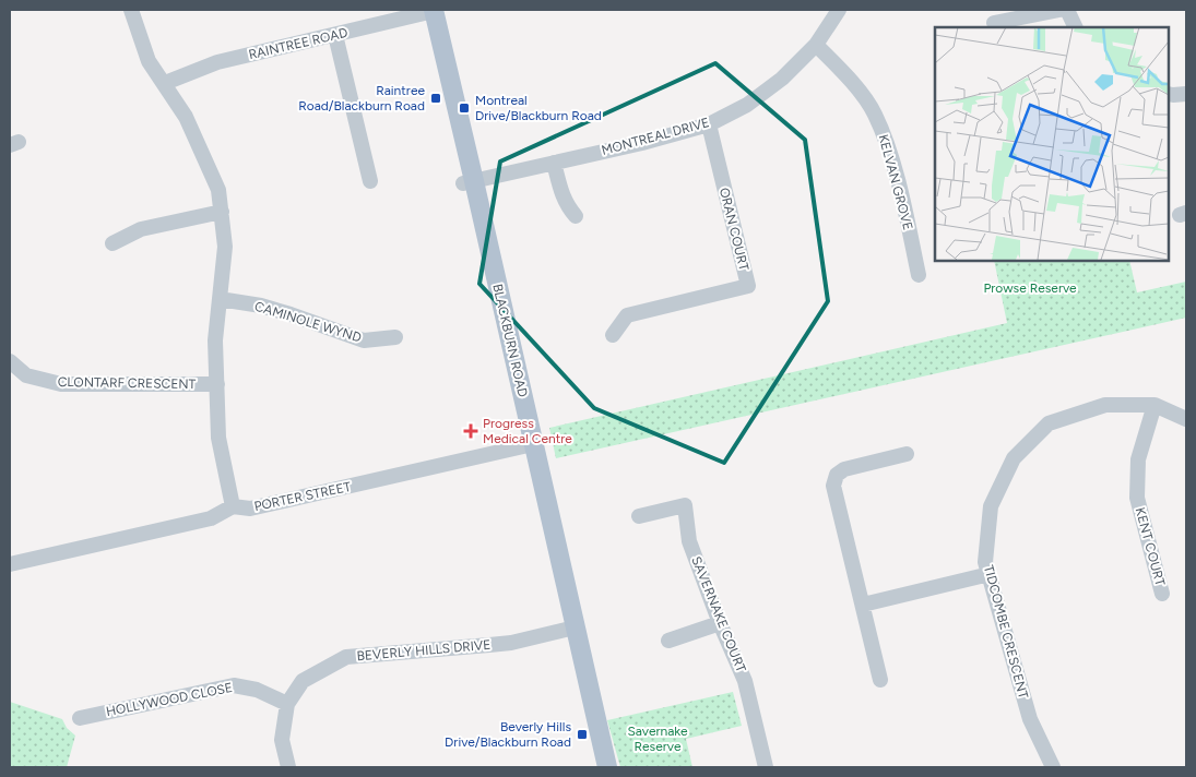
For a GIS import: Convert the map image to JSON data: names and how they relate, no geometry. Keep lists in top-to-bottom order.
{
  "streets": {
    "main road": ["BLACKBURN ROAD"],
    "street": [
      "RAINTREE ROAD",
      "MONTREAL DRIVE",
      "KELVAN GROVE",
      "ORAN COURT",
      "CAMINOLE WYND",
      "CLONTARF CRESCENT",
      "PORTER STREET",
      "KENT COURT",
      "SAVERNAKE COURT",
      "TIDCOMBE CRESCENT",
      "BEVERLY HILLS DRIVE",
      "HOLLYWOOD CLOSE"
    ]
  },
  "crossings": [
    ["RAINTREE ROAD", "BLACKBURN ROAD"],
    ["MONTREAL DRIVE", "KELVAN GROVE"],
    ["MONTREAL DRIVE", "ORAN COURT"],
    ["MONTREAL DRIVE", "BLACKBURN ROAD"],
    ["BLACKBURN ROAD", "PORTER STREET"],
    ["BLACKBURN ROAD", "BEVERLY HILLS DRIVE"],
    ["KENT COURT", "TIDCOMBE CRESCENT"],
    ["BEVERLY HILLS DRIVE", "HOLLYWOOD CLOSE"]
  ],
  "parks": ["Prowse Reserve", "Savernake Reserve"],
  "places": {
    "transit": ["Raintree Road/Blackburn Road", "Montreal Drive/Blackburn Road", "Beverly Hills Drive/Blackburn Road"],
    "health": ["Progress Medical Centre"]
  }
}
